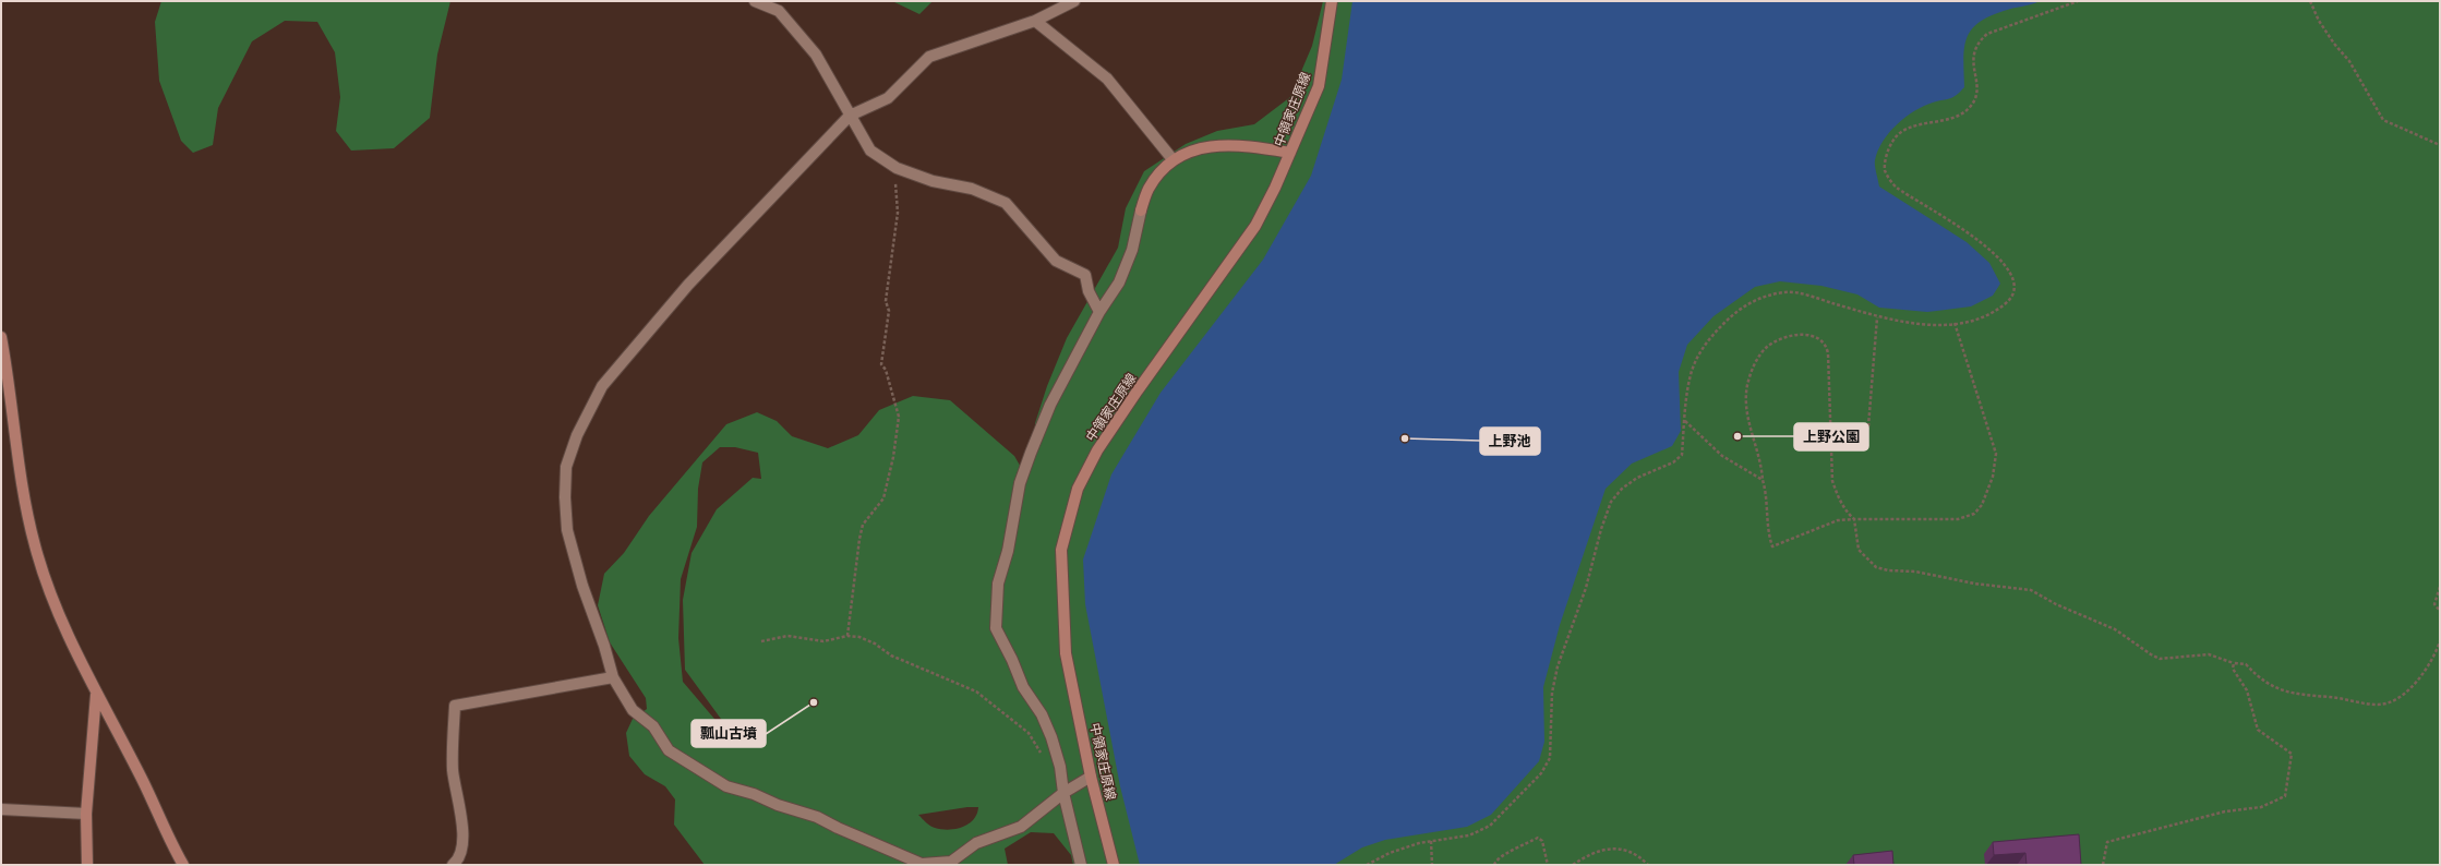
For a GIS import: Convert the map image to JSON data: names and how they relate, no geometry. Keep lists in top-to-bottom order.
{
  "streets": {
    "main road": ["中領家庄原線"]
  },
  "places": ["上野公園", "上野池", "瓢山古墳"]
}
